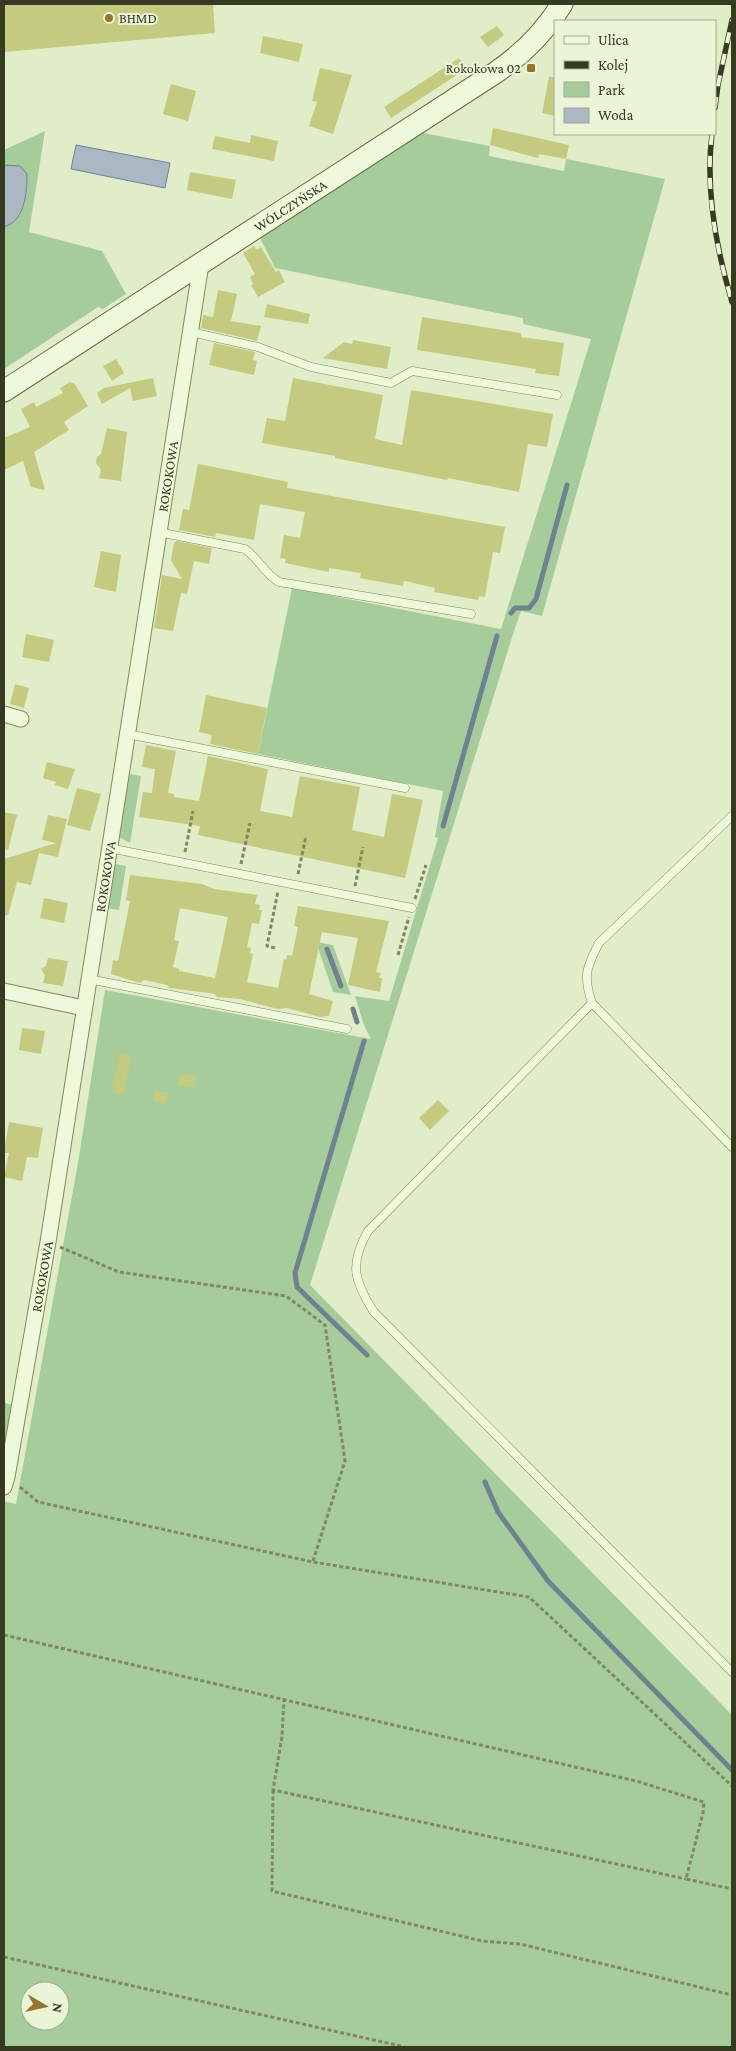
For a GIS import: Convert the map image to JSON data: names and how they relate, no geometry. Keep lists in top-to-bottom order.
{
  "streets": {
    "street": ["WÓLCZYŃSKA", "ROKOKOWA"]
  },
  "crossings": [
    ["WÓLCZYŃSKA", "ROKOKOWA"]
  ],
  "places": {
    "other": ["BHMD"],
    "transit": ["Rokokowa 02"]
  },
  "legend": [
    "Ulica",
    "Kolej",
    "Park",
    "Woda"
  ],
  "north": "right"
}
